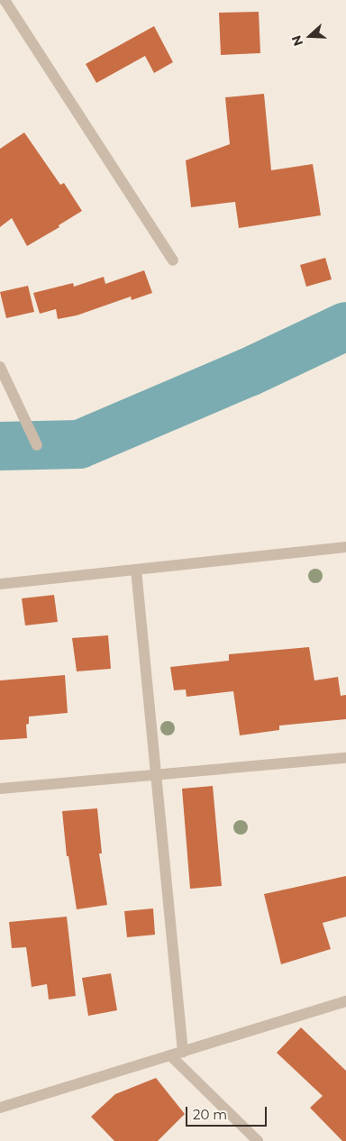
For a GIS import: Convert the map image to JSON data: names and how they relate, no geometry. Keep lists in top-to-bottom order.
{
  "scale_bar": "20 m",
  "north": "left"
}
